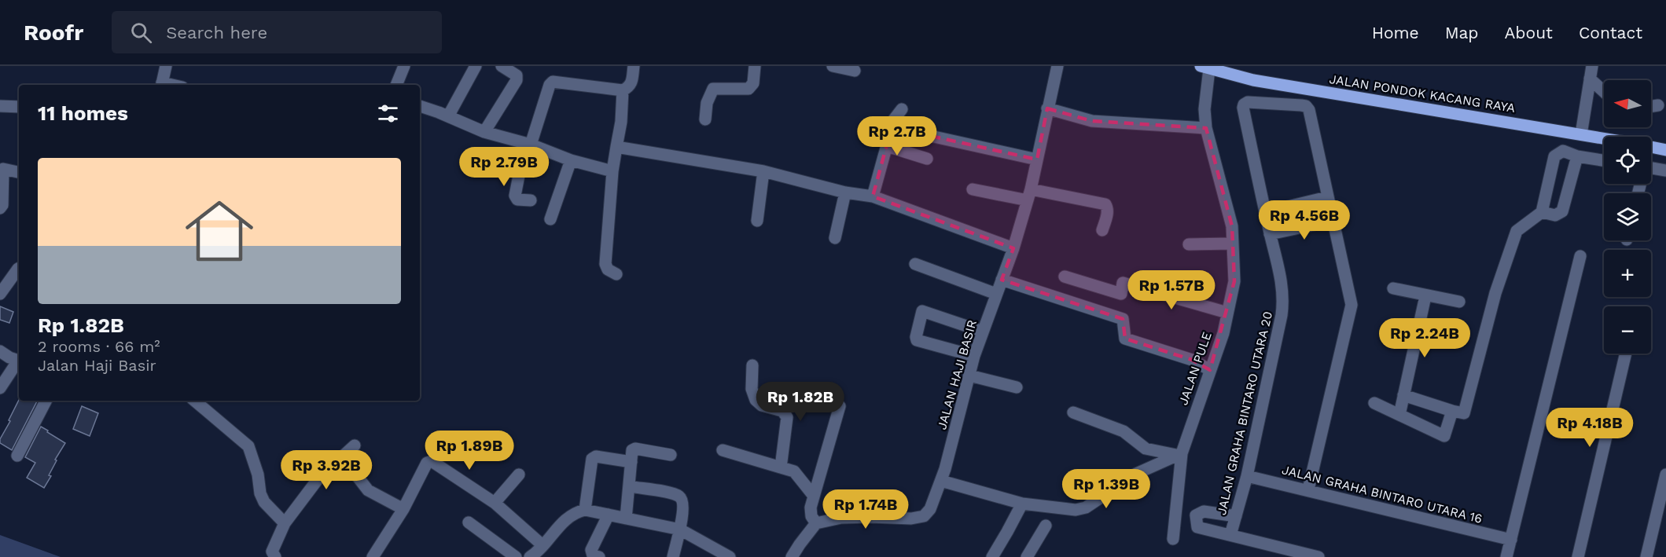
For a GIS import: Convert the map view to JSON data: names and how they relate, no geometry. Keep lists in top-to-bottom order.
{
  "streets": {
    "main road": ["JALAN PONDOK KACANG RAYA"],
    "street": [
      "JALAN PULE",
      "JALAN HAJI BASIR",
      "JALAN GRAHA BINTARO UTARA 20",
      "JALAN GRAHA BINTARO UTARA 16"
    ]
  },
  "crossings": [
    ["JALAN PONDOK KACANG RAYA", "JALAN PULE"],
    ["JALAN GRAHA BINTARO UTARA 20", "JALAN GRAHA BINTARO UTARA 16"]
  ],
  "north": "left",
  "page": {
    "header": "Roofr",
    "search": "Search here",
    "nav": [
      "Home",
      "Map",
      "About",
      "Contact"
    ],
    "map_buttons": ["+", "−"],
    "heading": "11 homes",
    "price": [
      "Rp 2.7B",
      "Rp 2.79B",
      "Rp 4.56B",
      "Rp 1.57B",
      "Rp 2.24B",
      "Rp 1.82B",
      "Rp 4.18B",
      "Rp 1.89B",
      "Rp 3.92B",
      "Rp 1.39B",
      "Rp 1.74B"
    ],
    "list": [
      {
        "name": "Rp 1.82B",
        "note": "2 rooms · 66 m² · Jalan Haji Basir"
      }
    ]
  }
}
